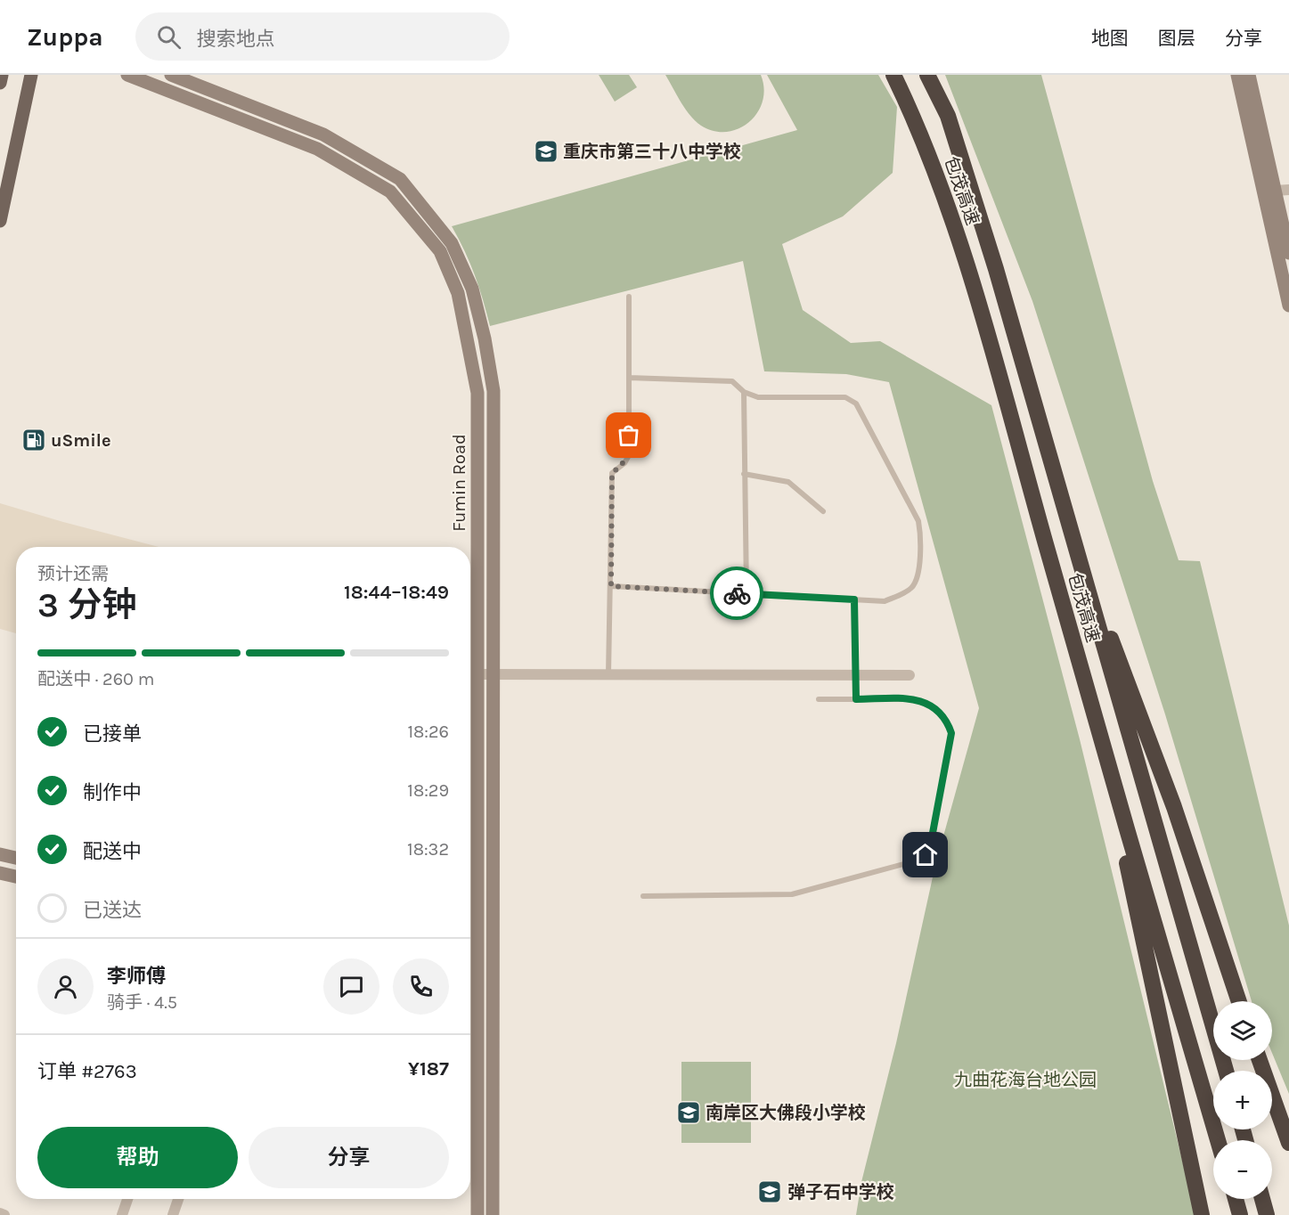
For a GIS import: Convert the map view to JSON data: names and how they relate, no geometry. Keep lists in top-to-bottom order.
{
  "streets": {
    "highway": ["包茂高速"],
    "main road": ["Fumin Road"]
  },
  "parks": ["九曲花海台地公园"],
  "places": {
    "school or university": ["重庆市第三十八中学校", "南岸区大佛段小学校", "弹子石中学校"],
    "fuel station": ["uSmile"]
  },
  "page": {
    "header": "Zuppa",
    "search": "搜索地点",
    "nav": ["地图", "图层", "分享"],
    "heading": ["3 分钟", "预计还需", "18:44–18:49"],
    "panel": [
      "李师傅",
      "骑手 · 4.5",
      "订单 #2763",
      "¥187"
    ],
    "bar": "配送中 · 260 m",
    "list": [
      ["已接单", "18:26"],
      ["制作中", "18:29"],
      ["配送中", "18:32"],
      "已送达"
    ],
    "map_buttons": ["+", "−"],
    "buttons": ["帮助", "分享"]
  }
}
